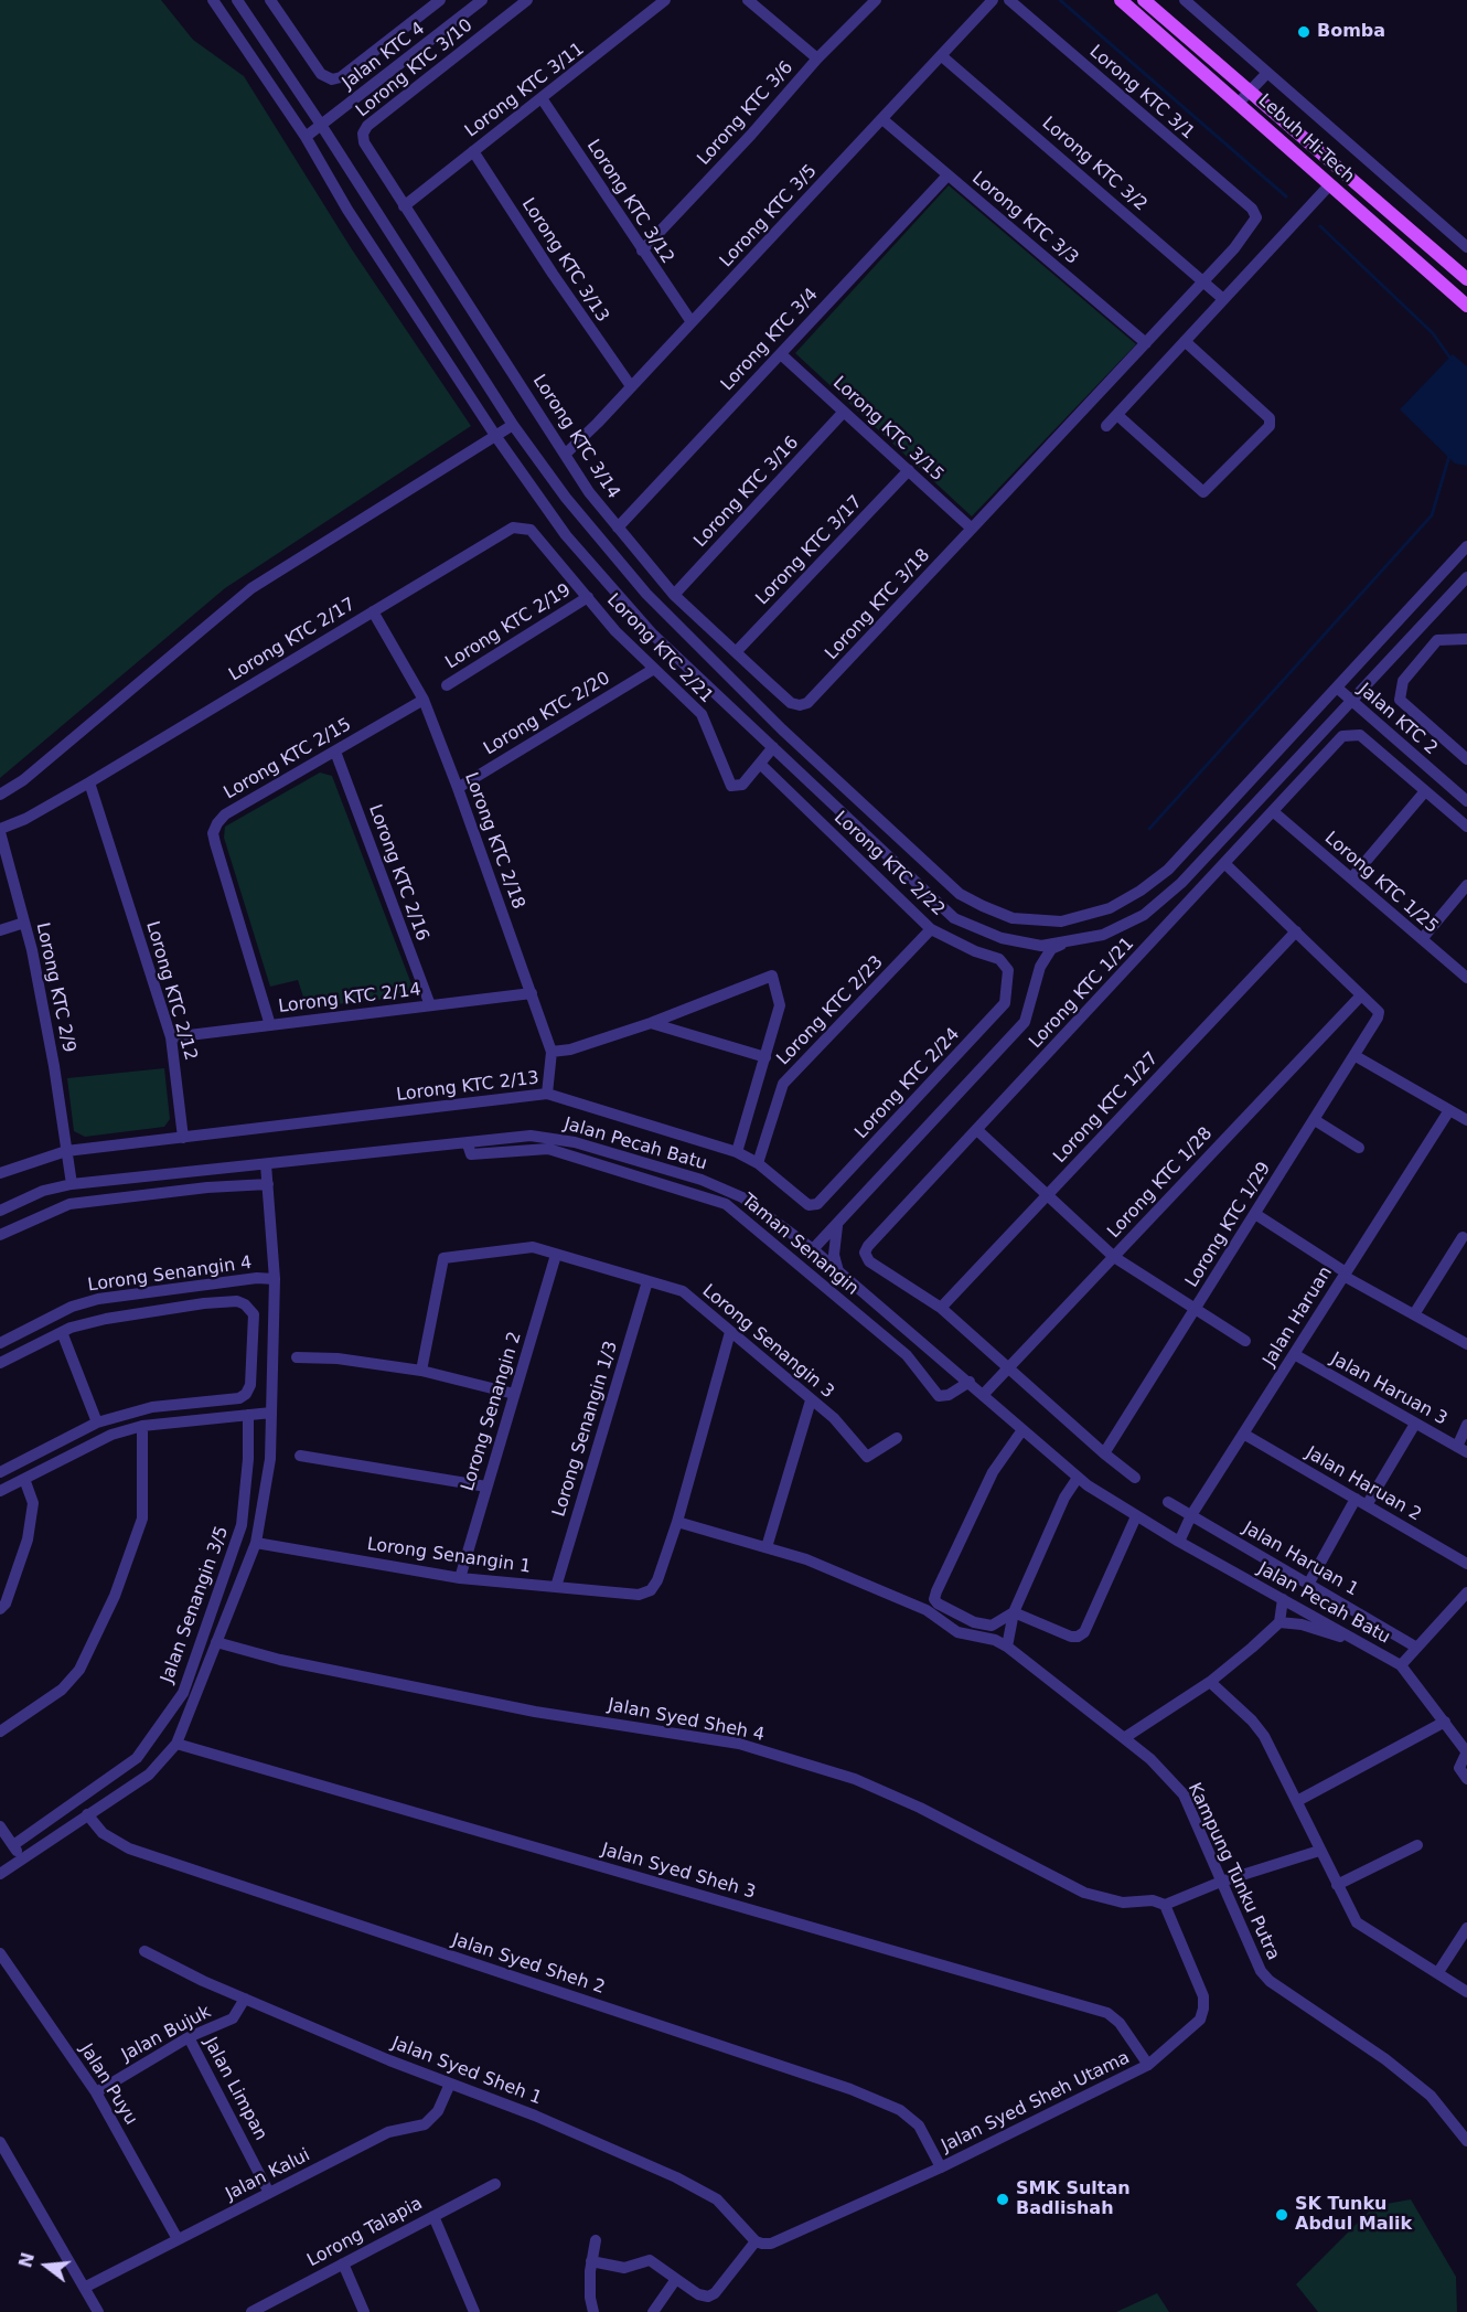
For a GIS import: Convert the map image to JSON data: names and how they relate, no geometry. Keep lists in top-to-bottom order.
{
  "streets": {
    "main road": ["Lebuh Hi-Tech"],
    "street": [
      "Jalan KTC 4",
      "Lorong KTC 3/10",
      "Lorong KTC 3/11",
      "Lorong KTC 3/1",
      "Lorong KTC 3/6",
      "Lorong KTC 3/2",
      "Lorong KTC 3/12",
      "Lorong KTC 3/5",
      "Lorong KTC 3/3",
      "Lorong KTC 3/13",
      "Lorong KTC 3/4",
      "Lorong KTC 3/15",
      "Lorong KTC 3/14",
      "Lorong KTC 3/16",
      "Lorong KTC 3/17",
      "Lorong KTC 3/18",
      "Lorong KTC 2/19",
      "Lorong KTC 2/17",
      "Lorong KTC 2/21",
      "Lorong KTC 2/20",
      "Jalan KTC 2",
      "Lorong KTC 2/15",
      "Lorong KTC 2/18",
      "Lorong KTC 2/22",
      "Lorong KTC 2/16",
      "Lorong KTC 1/25",
      "Lorong KTC 2/9",
      "Lorong KTC 2/12",
      "Lorong KTC 1/21",
      "Lorong KTC 2/14",
      "Lorong KTC 2/23",
      "Lorong KTC 2/24",
      "Lorong KTC 2/13",
      "Lorong KTC 1/27",
      "Jalan Pecah Batu",
      "Lorong KTC 1/28",
      "Lorong KTC 1/29",
      "Taman Senangin",
      "Lorong Senangin 4",
      "Jalan Haruan",
      "Lorong Senangin 3",
      "Jalan Haruan 3",
      "Lorong Senangin 2",
      "Lorong Senangin 1/3",
      "Jalan Haruan 2",
      "Lorong Senangin 1",
      "Jalan Haruan 1",
      "Jalan Senangin 3/5",
      "Jalan Syed Sheh 4",
      "Jalan Syed Sheh 3",
      "Kampung Tunku Putra",
      "Jalan Syed Sheh 2",
      "Jalan Bujuk",
      "Jalan Syed Sheh 1",
      "Jalan Puyu",
      "Jalan Limpan",
      "Jalan Syed Sheh Utama",
      "Jalan Kalui",
      "Lorong Talapia"
    ]
  },
  "crossings": [
    ["Lorong KTC 3/10", "Lorong KTC 3/14"],
    ["Lorong KTC 3/11", "Lorong KTC 3/12"],
    ["Lorong KTC 3/11", "Lorong KTC 3/13"],
    ["Lorong KTC 3/11", "Lorong KTC 3/14"],
    ["Lorong KTC 3/1", "Lorong KTC 3/2"],
    ["Lorong KTC 3/6", "Lorong KTC 3/12"],
    ["Lorong KTC 3/2", "Lorong KTC 3/5"],
    ["Lorong KTC 3/12", "Lorong KTC 3/5"],
    ["Lorong KTC 3/5", "Lorong KTC 3/3"],
    ["Lorong KTC 3/5", "Lorong KTC 3/13"],
    ["Lorong KTC 3/5", "Lorong KTC 3/14"],
    ["Lorong KTC 3/3", "Lorong KTC 3/4"],
    ["Lorong KTC 3/4", "Lorong KTC 3/15"],
    ["Lorong KTC 3/4", "Lorong KTC 3/14"],
    ["Lorong KTC 3/15", "Lorong KTC 3/16"],
    ["Lorong KTC 3/15", "Lorong KTC 3/17"],
    ["Lorong KTC 3/15", "Lorong KTC 3/18"],
    ["Lorong KTC 3/14", "Lorong KTC 3/16"],
    ["Lorong KTC 3/14", "Lorong KTC 3/17"],
    ["Lorong KTC 3/14", "Lorong KTC 3/18"],
    ["Lorong KTC 2/19", "Lorong KTC 2/21"],
    ["Lorong KTC 2/17", "Lorong KTC 2/21"],
    ["Lorong KTC 2/17", "Lorong KTC 2/18"],
    ["Lorong KTC 2/17", "Lorong KTC 2/9"],
    ["Lorong KTC 2/17", "Lorong KTC 2/12"],
    ["Lorong KTC 2/21", "Lorong KTC 2/20"],
    ["Lorong KTC 2/21", "Lorong KTC 2/22"],
    ["Lorong KTC 2/20", "Lorong KTC 2/18"],
    ["Lorong KTC 2/15", "Lorong KTC 2/18"],
    ["Lorong KTC 2/15", "Lorong KTC 2/16"],
    ["Lorong KTC 2/15", "Lorong KTC 2/14"],
    ["Lorong KTC 2/18", "Lorong KTC 2/14"],
    ["Lorong KTC 2/18", "Lorong KTC 2/13"],
    ["Lorong KTC 2/22", "Lorong KTC 2/23"],
    ["Lorong KTC 2/22", "Lorong KTC 2/24"],
    ["Lorong KTC 2/16", "Lorong KTC 2/14"],
    ["Lorong KTC 1/25", "Lorong KTC 1/21"],
    ["Lorong KTC 2/9", "Jalan Pecah Batu"],
    ["Lorong KTC 2/12", "Lorong KTC 2/14"],
    ["Lorong KTC 2/12", "Lorong KTC 2/13"],
    ["Lorong KTC 1/21", "Lorong KTC 1/27"],
    ["Lorong KTC 1/21", "Lorong KTC 1/28"],
    ["Lorong KTC 1/21", "Lorong KTC 1/29"],
    ["Lorong KTC 2/23", "Lorong KTC 2/13"],
    ["Lorong KTC 2/24", "Lorong KTC 2/13"],
    ["Jalan Pecah Batu", "Lorong KTC 1/28"],
    ["Jalan Pecah Batu", "Taman Senangin"],
    ["Jalan Pecah Batu", "Jalan Haruan"],
    ["Lorong KTC 1/28", "Lorong KTC 1/29"],
    ["Jalan Haruan", "Jalan Haruan 3"],
    ["Jalan Haruan", "Jalan Haruan 2"],
    ["Jalan Haruan", "Jalan Haruan 1"],
    ["Lorong Senangin 3", "Lorong Senangin 2"],
    ["Lorong Senangin 3", "Lorong Senangin 1/3"],
    ["Lorong Senangin 2", "Lorong Senangin 1"],
    ["Lorong Senangin 1/3", "Lorong Senangin 1"],
    ["Jalan Syed Sheh 4", "Jalan Syed Sheh Utama"],
    ["Jalan Syed Sheh 3", "Jalan Syed Sheh Utama"],
    ["Jalan Syed Sheh 2", "Jalan Syed Sheh Utama"],
    ["Jalan Bujuk", "Jalan Syed Sheh 1"],
    ["Jalan Bujuk", "Jalan Puyu"],
    ["Jalan Bujuk", "Jalan Limpan"],
    ["Jalan Syed Sheh 1", "Jalan Syed Sheh Utama"],
    ["Jalan Syed Sheh 1", "Jalan Kalui"],
    ["Jalan Puyu", "Jalan Kalui"],
    ["Jalan Limpan", "Jalan Kalui"]
  ],
  "places": ["Bomba", "SMK Sultan Badlishah", "SK Tunku Abdul Malik"],
  "north": "left"
}
